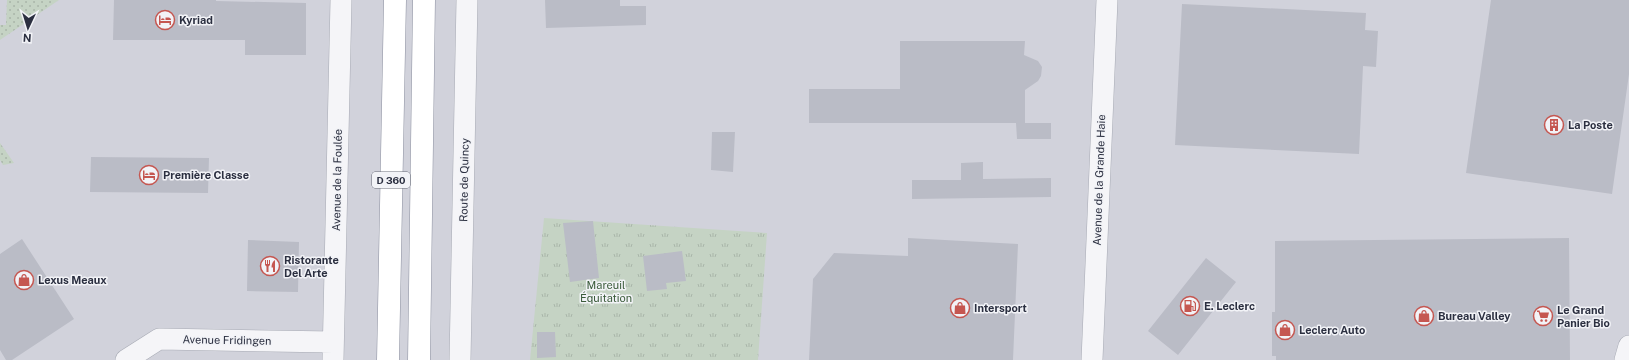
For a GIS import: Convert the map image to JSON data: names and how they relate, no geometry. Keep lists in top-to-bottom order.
{
  "streets": {
    "highway": ["D 360"],
    "street": [
      "Avenue de la Foulée",
      "Route de Quincy",
      "Avenue de la Grande Haie",
      "Avenue Fridingen"
    ]
  },
  "crossings": [
    ["Avenue de la Foulée", "Avenue Fridingen"]
  ],
  "parks": ["Mareuil Équitation"],
  "places": {
    "hotel": ["Kyriad", "Première Classe"],
    "building": ["La Poste"],
    "restaurant": ["Ristorante Del Arte"],
    "shop": [
      "Lexus Meaux",
      "Intersport",
      "Bureau Valley",
      "Leclerc Auto"
    ],
    "fuel station": ["E. Leclerc"],
    "supermarket": ["Le Grand Panier Bio"]
  },
  "north": "bottom"
}
